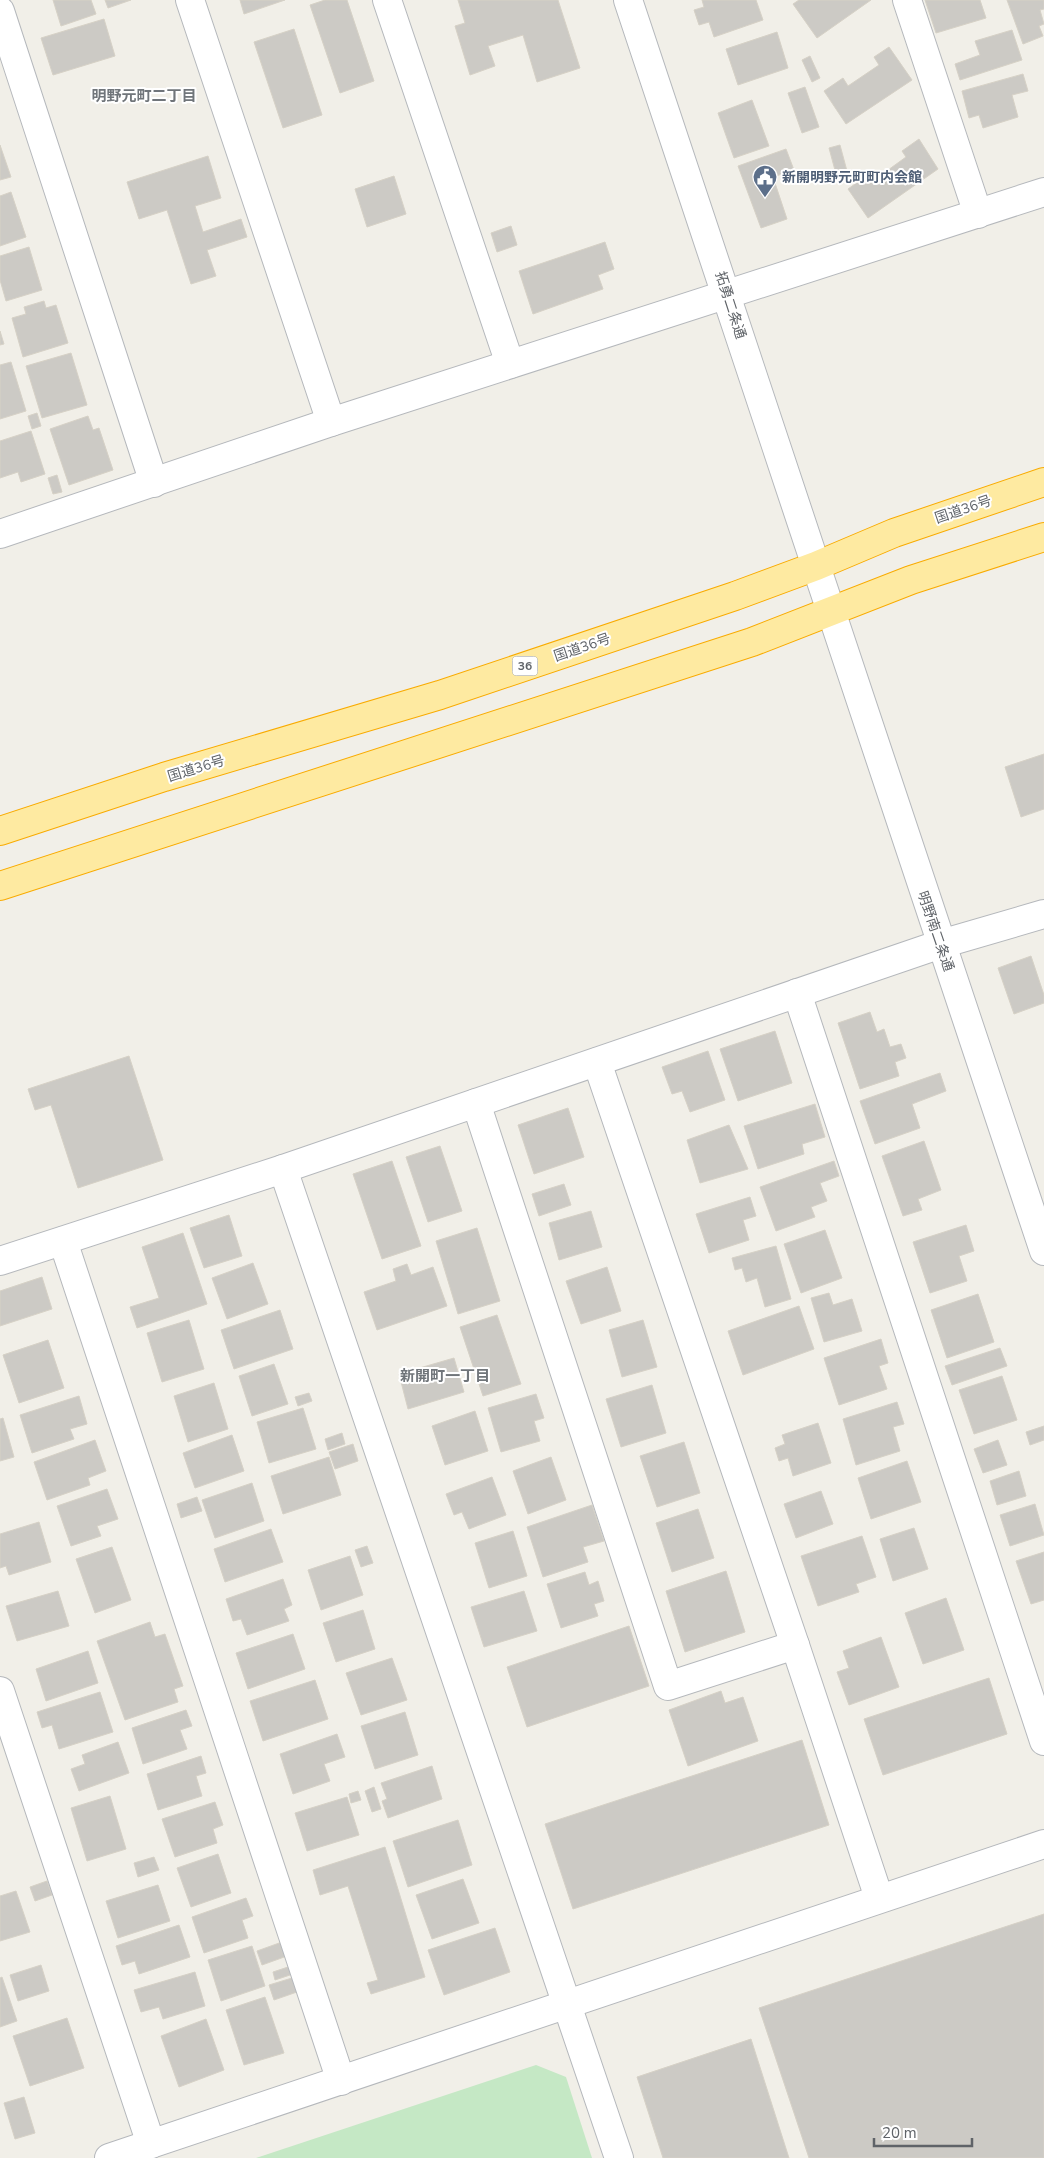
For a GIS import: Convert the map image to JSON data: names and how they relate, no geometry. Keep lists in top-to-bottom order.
{
  "streets": {
    "highway": ["国道36号", "36"],
    "street": ["拓勇二条通", "明野南二条通"]
  },
  "crossings": [
    ["拓勇二条通", "国道36号"],
    ["拓勇二条通", "明野南二条通"]
  ],
  "districts": ["明野元町二丁目", "新開町一丁目"],
  "places": {
    "public building": ["新開明野元町町内会館"]
  },
  "scale_bar": "20 m"
}
